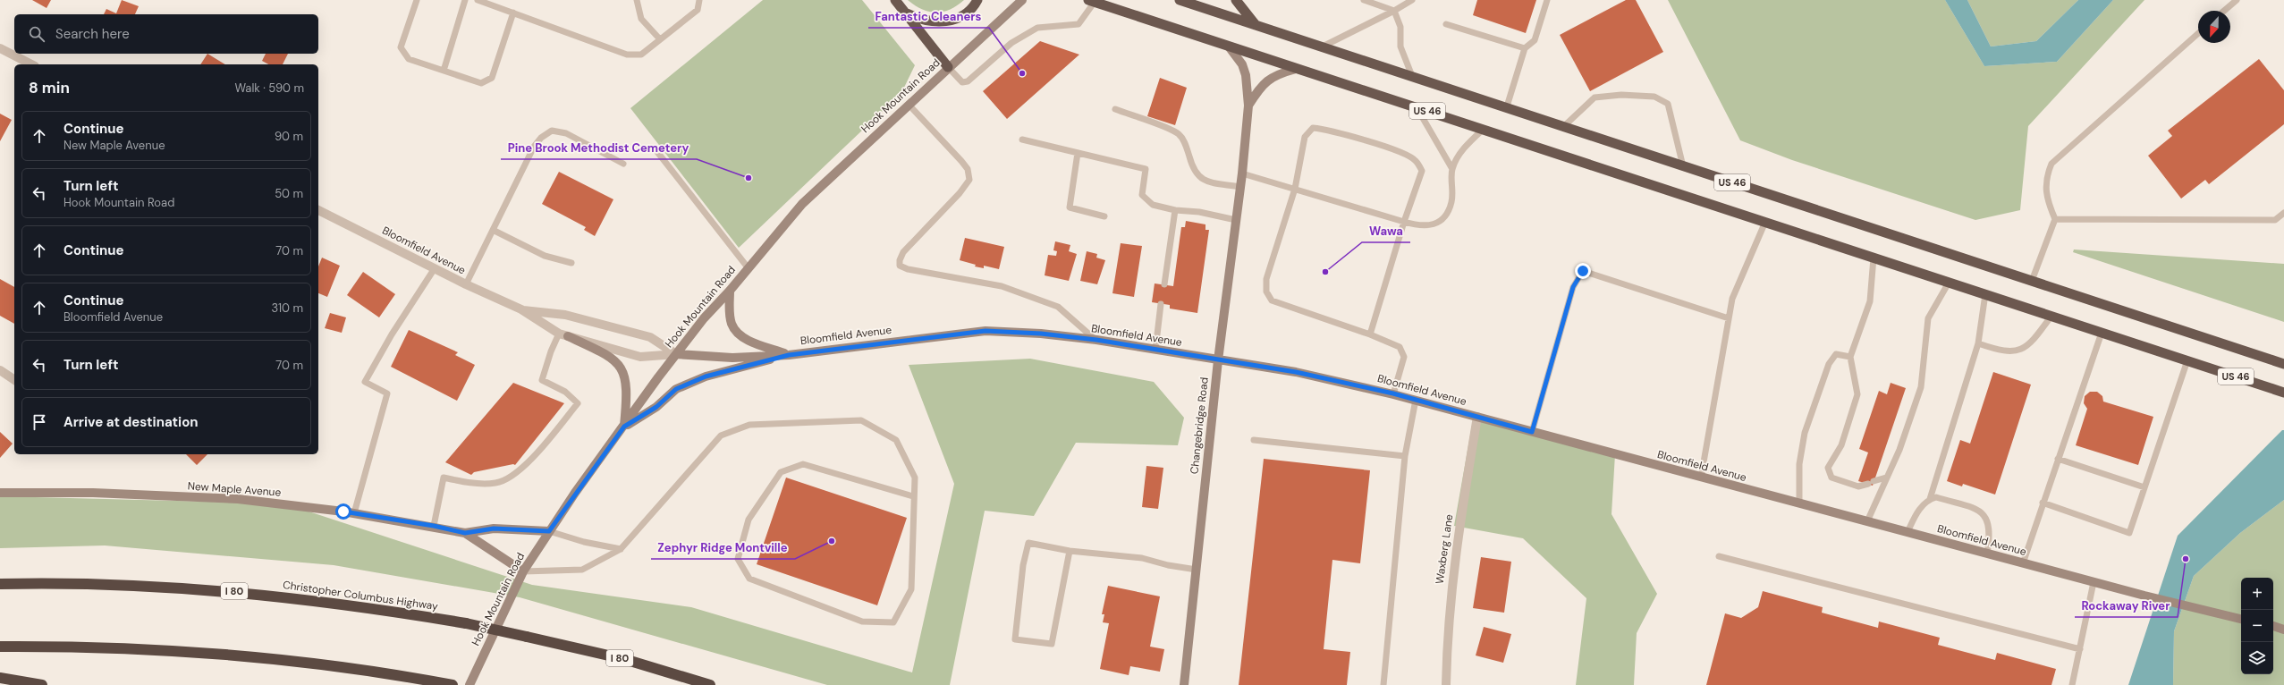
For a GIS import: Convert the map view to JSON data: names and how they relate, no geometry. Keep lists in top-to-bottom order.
{
  "streets": {
    "highway": ["US 46", "I 80", "Christopher Columbus Highway"],
    "main road": [
      "Hook Mountain Road",
      "Bloomfield Avenue",
      "Changebridge Road",
      "New Maple Avenue"
    ],
    "street": ["Waxberg Lane"]
  },
  "crossings": [
    ["Hook Mountain Road", "Bloomfield Avenue"],
    ["Hook Mountain Road", "New Maple Avenue"],
    ["US 46", "Changebridge Road"],
    ["Bloomfield Avenue", "Changebridge Road"],
    ["Bloomfield Avenue", "Waxberg Lane"]
  ],
  "places": [
    "Fantastic Cleaners",
    "Pine Brook Methodist Cemetery",
    "Wawa",
    "Zephyr Ridge Montville",
    "Rockaway River"
  ],
  "north": "bottom",
  "page": {
    "search": "Search here",
    "heading": ["8 min", "Walk · 590 m"],
    "list": [
      ["Continue", "New Maple Avenue", "90 m"],
      ["Turn left", "Hook Mountain Road", "50 m"],
      ["Continue", "70 m"],
      ["Continue", "Bloomfield Avenue", "310 m"],
      ["Turn left", "70 m"],
      "Arrive at destination"
    ],
    "map_buttons": ["+", "−"]
  }
}
